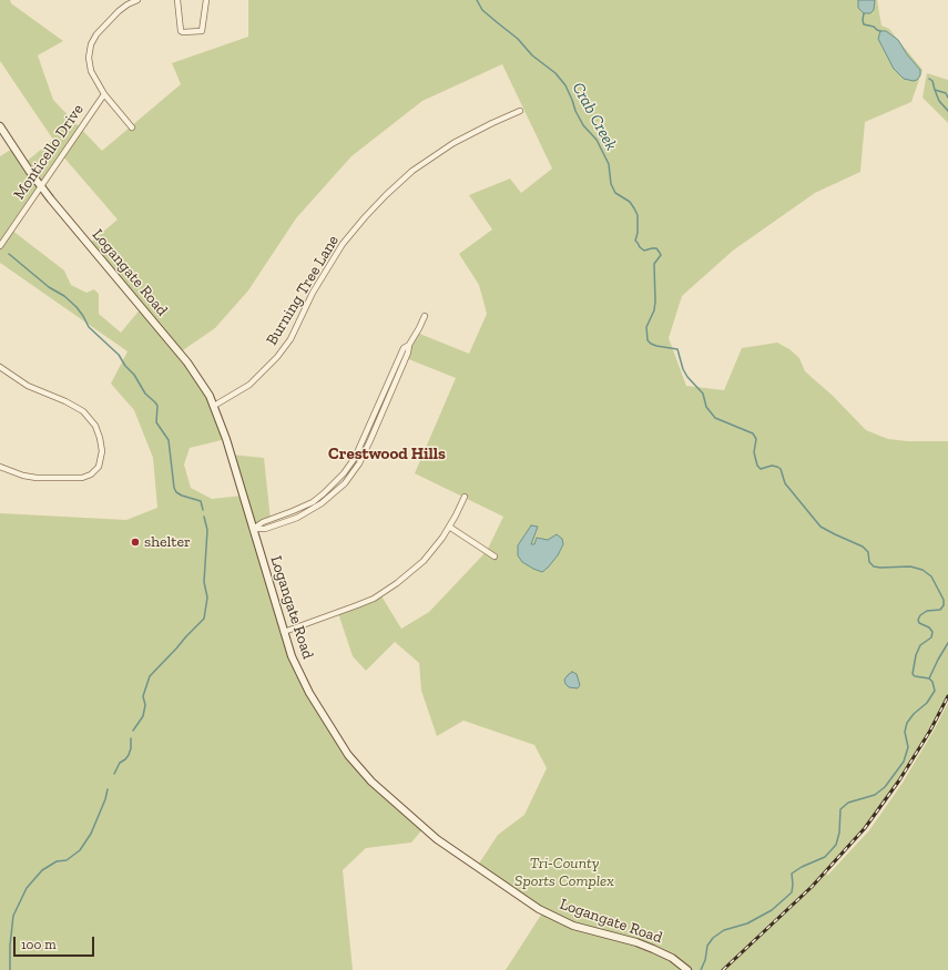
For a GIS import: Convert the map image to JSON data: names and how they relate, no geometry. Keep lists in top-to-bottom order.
{
  "streets": {
    "street": ["Monticello Drive", "Logangate Road", "Burning Tree Lane"]
  },
  "crossings": [
    ["Monticello Drive", "Logangate Road"],
    ["Logangate Road", "Burning Tree Lane"]
  ],
  "districts": ["Crestwood Hills"],
  "water": ["Crab Creek"],
  "parks": ["Tri-County Sports Complex"],
  "places": ["shelter"],
  "scale_bar": "100 m"
}
